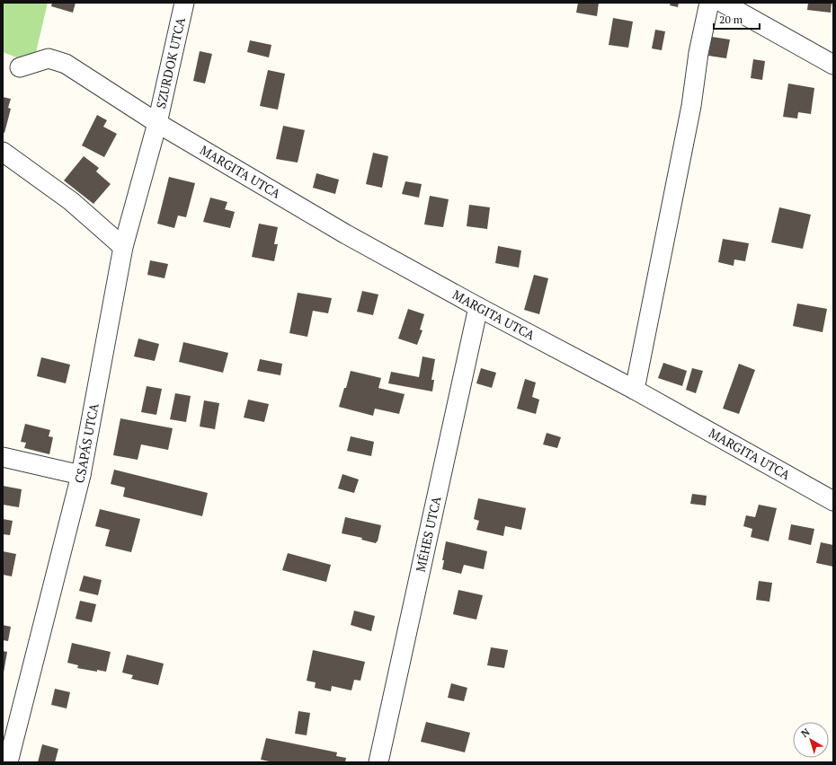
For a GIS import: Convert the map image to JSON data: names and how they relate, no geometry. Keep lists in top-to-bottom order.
{
  "streets": {
    "street": [
      "SZURDOK UTCA",
      "MARGITA UTCA",
      "CSAPÁS UTCA",
      "MÉHES UTCA"
    ]
  },
  "crossings": [
    ["SZURDOK UTCA", "MARGITA UTCA"],
    ["SZURDOK UTCA", "CSAPÁS UTCA"],
    ["MARGITA UTCA", "CSAPÁS UTCA"],
    ["MARGITA UTCA", "MÉHES UTCA"]
  ],
  "scale_bar": "20 m",
  "north": "top left"
}
